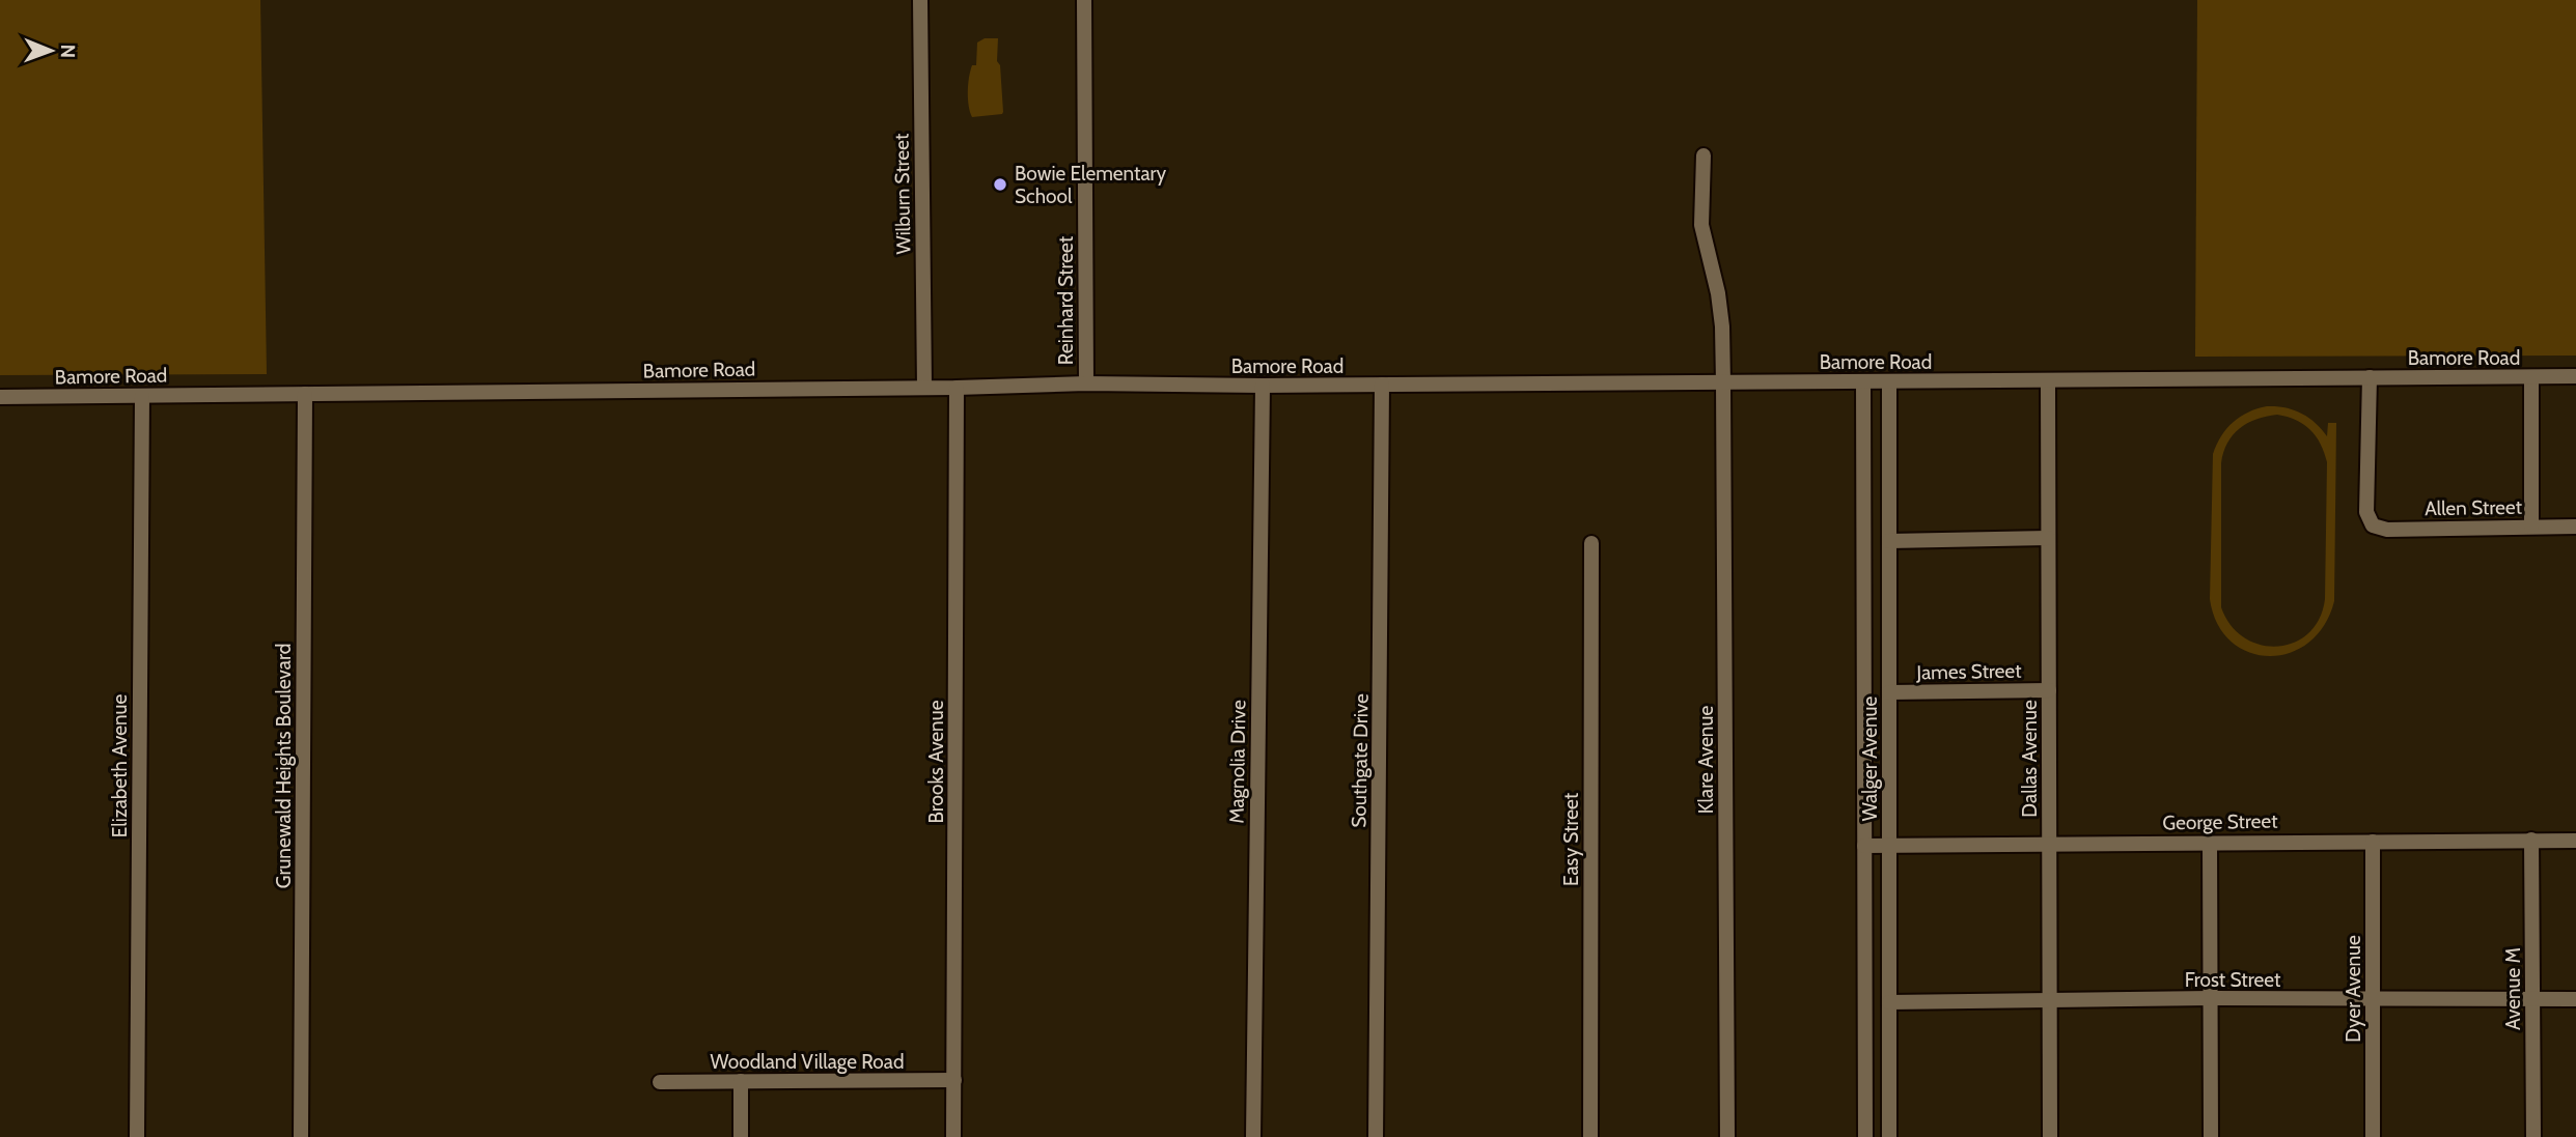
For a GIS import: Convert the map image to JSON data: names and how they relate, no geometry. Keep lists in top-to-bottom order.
{
  "streets": {
    "street": [
      "Wilburn Street",
      "Reinhard Street",
      "Bamore Road",
      "Allen Street",
      "James Street",
      "Walger Avenue",
      "Dallas Avenue",
      "Klare Avenue",
      "Southgate Drive",
      "Brooks Avenue",
      "Magnolia Drive",
      "Elizabeth Avenue",
      "Grunewald Heights Boulevard",
      "George Street",
      "Easy Street",
      "Frost Street",
      "Dyer Avenue",
      "Avenue M",
      "Woodland Village Road"
    ]
  },
  "crossings": [
    ["Wilburn Street", "Bamore Road"],
    ["Reinhard Street", "Bamore Road"],
    ["Bamore Road", "Allen Street"],
    ["Bamore Road", "Walger Avenue"],
    ["Bamore Road", "Dallas Avenue"],
    ["Bamore Road", "Klare Avenue"],
    ["Bamore Road", "Southgate Drive"],
    ["Bamore Road", "Brooks Avenue"],
    ["Bamore Road", "Magnolia Drive"],
    ["Bamore Road", "Elizabeth Avenue"],
    ["Bamore Road", "Grunewald Heights Boulevard"],
    ["James Street", "Walger Avenue"],
    ["James Street", "Dallas Avenue"],
    ["Walger Avenue", "George Street"],
    ["Walger Avenue", "Frost Street"],
    ["Dallas Avenue", "George Street"],
    ["Dallas Avenue", "Frost Street"],
    ["Brooks Avenue", "Woodland Village Road"],
    ["George Street", "Dyer Avenue"],
    ["George Street", "Avenue M"],
    ["Frost Street", "Dyer Avenue"],
    ["Frost Street", "Avenue M"]
  ],
  "places": ["Bowie Elementary School"],
  "north": "right"
}
